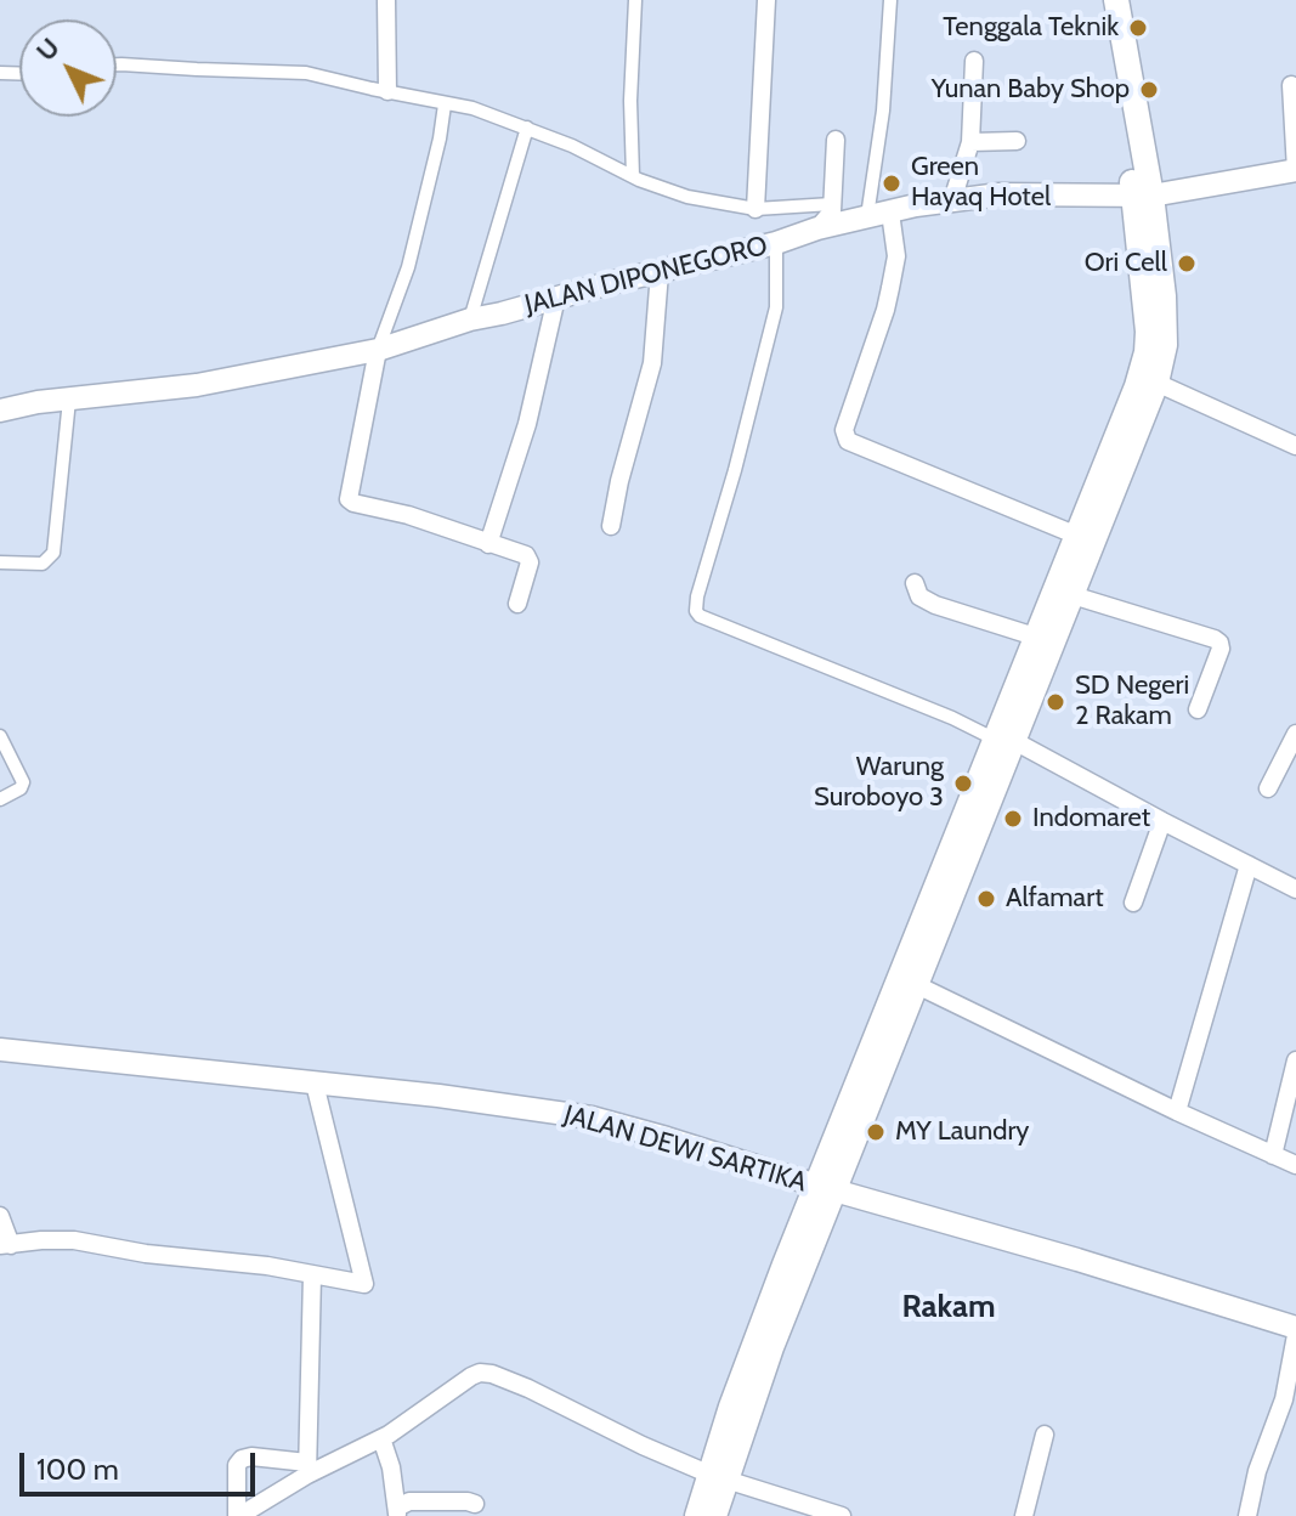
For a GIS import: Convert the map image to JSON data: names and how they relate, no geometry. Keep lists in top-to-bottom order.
{
  "streets": {
    "street": ["JALAN DIPONEGORO", "JALAN DEWI SARTIKA"]
  },
  "districts": ["Rakam"],
  "places": [
    "Tenggala Teknik",
    "Yunan Baby Shop",
    "Green Hayaq Hotel",
    "Ori Cell",
    "SD Negeri 2 Rakam",
    "Warung Suroboyo 3",
    "Indomaret",
    "Alfamart",
    "MY Laundry"
  ],
  "scale_bar": "100 m",
  "north": "top left"
}
